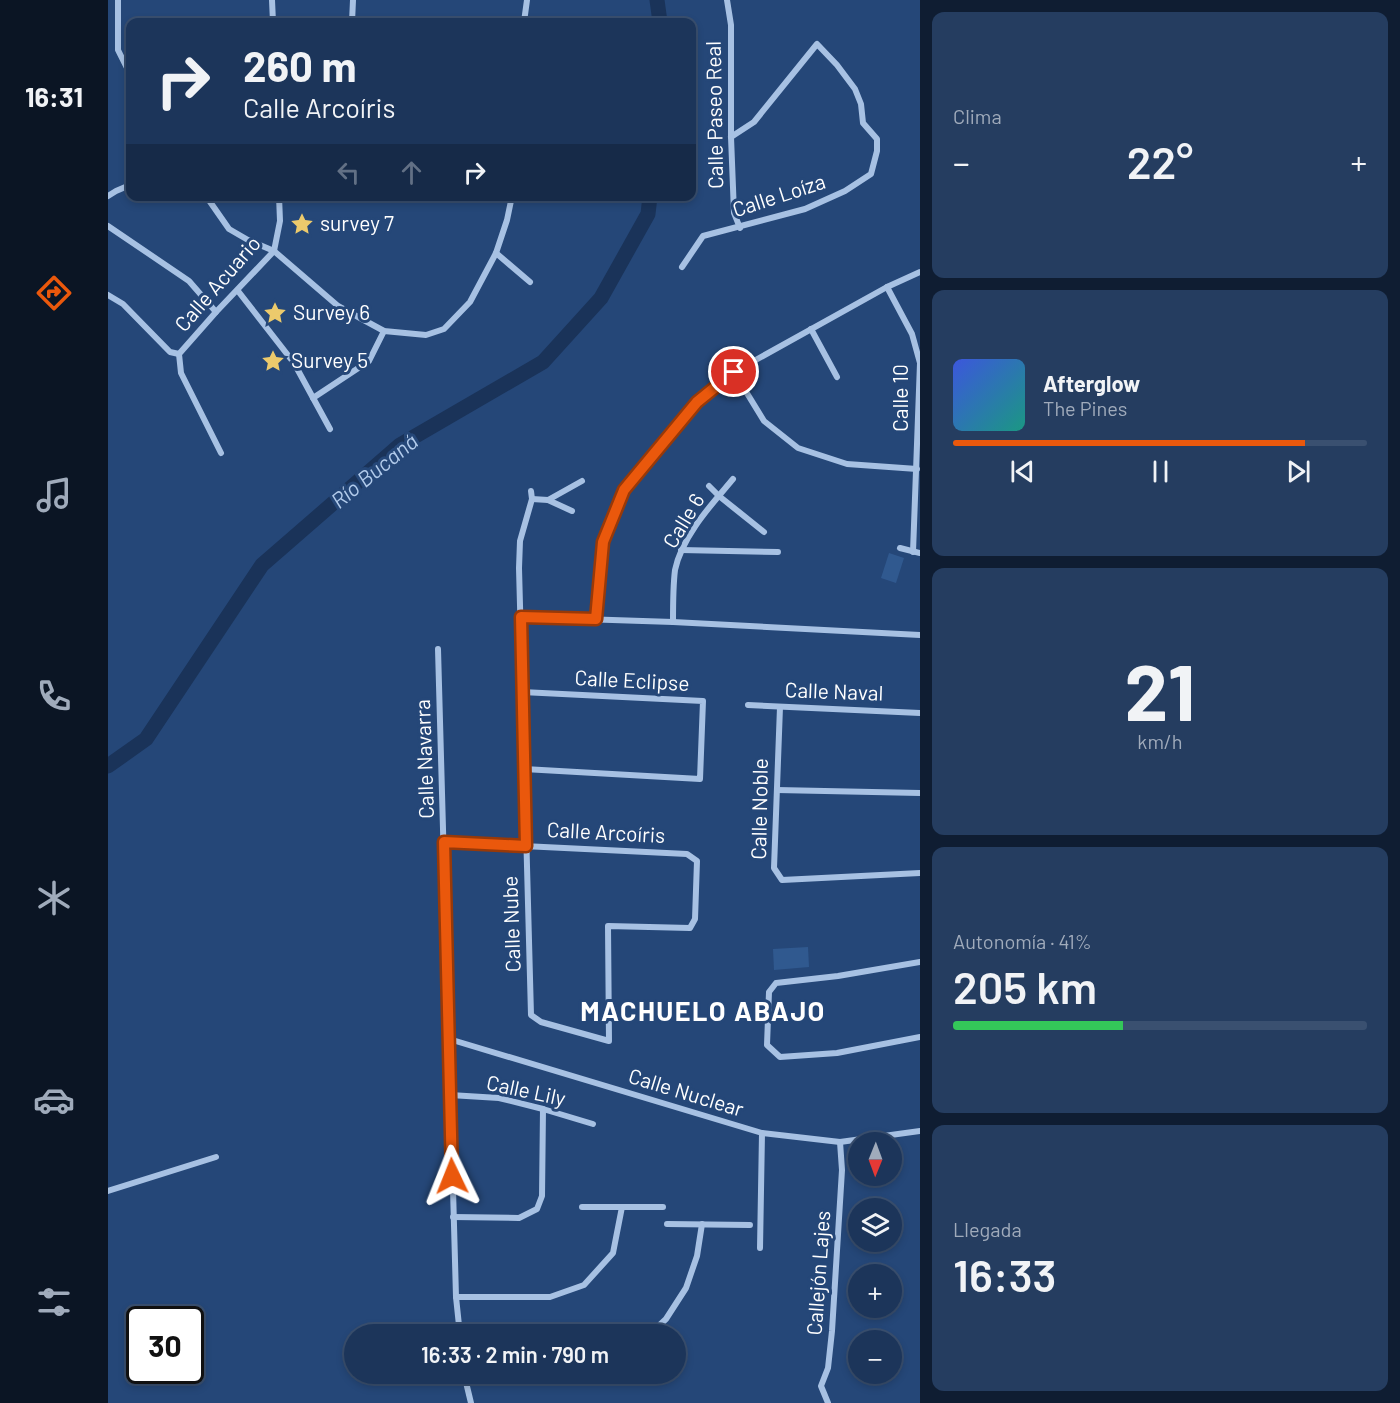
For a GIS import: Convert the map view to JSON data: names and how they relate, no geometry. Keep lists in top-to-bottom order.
{
  "streets": {
    "street": [
      "Calle Paseo Real",
      "Calle Loíza",
      "Calle Acuario",
      "Calle 10",
      "Calle 6",
      "Calle Eclipse",
      "Calle Naval",
      "Calle Navarra",
      "Calle Noble",
      "Calle Arcoíris",
      "Calle Nube",
      "Calle Lily",
      "Calle Nuclear",
      "Callejón Lajes"
    ]
  },
  "crossings": [
    ["Calle Paseo Real", "Calle Loíza"],
    ["Calle Eclipse", "Calle Nube"],
    ["Calle Naval", "Calle Noble"],
    ["Calle Navarra", "Calle Arcoíris"],
    ["Calle Navarra", "Calle Lily"],
    ["Calle Navarra", "Calle Nuclear"],
    ["Calle Arcoíris", "Calle Nube"],
    ["Calle Nuclear", "Callejón Lajes"]
  ],
  "districts": ["MACHUELO ABAJO"],
  "water": ["Río Bucaná"],
  "places": {
    "place": ["survey 7", "Survey 6", "Survey 5"]
  },
  "north": "bottom",
  "page": {
    "tabs": "16:31",
    "tile": [
      "Clima",
      ["21", "km/h"],
      ["Autonomía · 41%", "205 km"],
      ["Llegada", "16:33"]
    ],
    "turn": ["260 m", "Calle Arcoíris"],
    "heat": ["−", "22°", "+"],
    "song": ["Afterglow", "The Pines"],
    "map_buttons": ["+", "−"],
    "limit": "30",
    "trip": "16:33 · 2 min · 790 m"
  }
}
